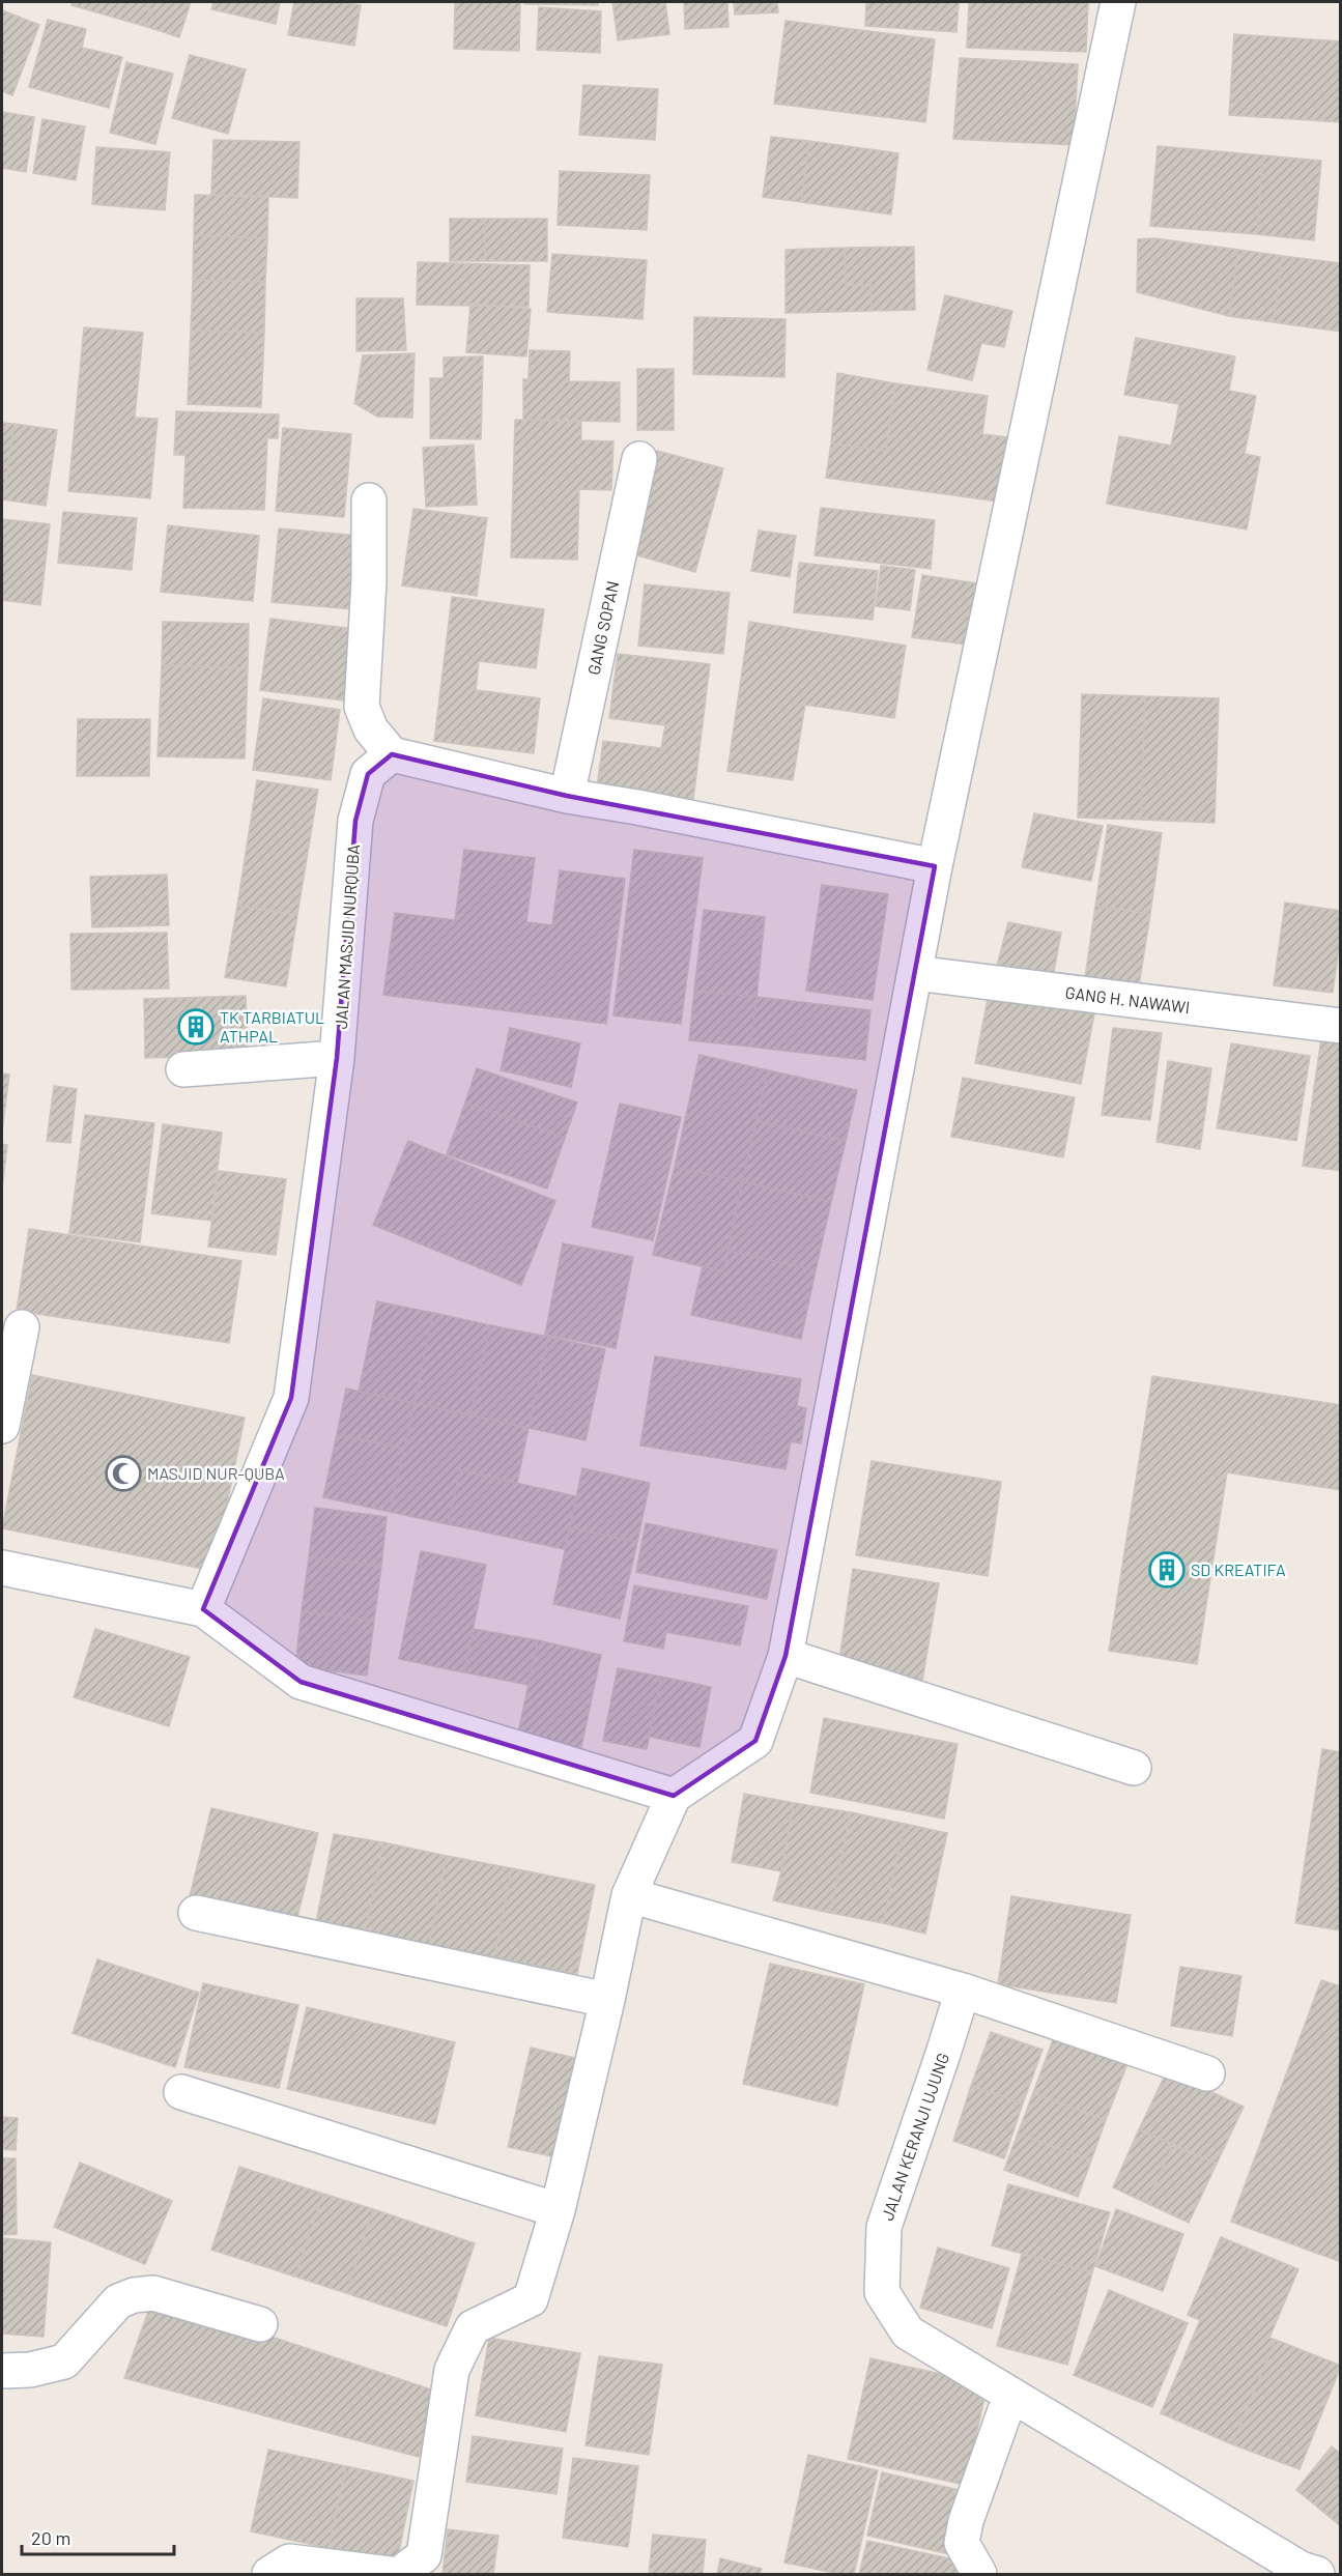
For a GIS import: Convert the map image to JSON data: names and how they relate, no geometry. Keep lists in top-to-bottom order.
{
  "streets": {
    "street": [
      "GANG SOPAN",
      "JALAN MASJID NURQUBA",
      "GANG H. NAWAWI",
      "JALAN KERANJI UJUNG"
    ]
  },
  "places": {
    "building": ["TK TARBIATUL ATHPAL", "SD KREATIFA"],
    "mosque": ["MASJID NUR-QUBA"]
  },
  "scale_bar": "20 m"
}
